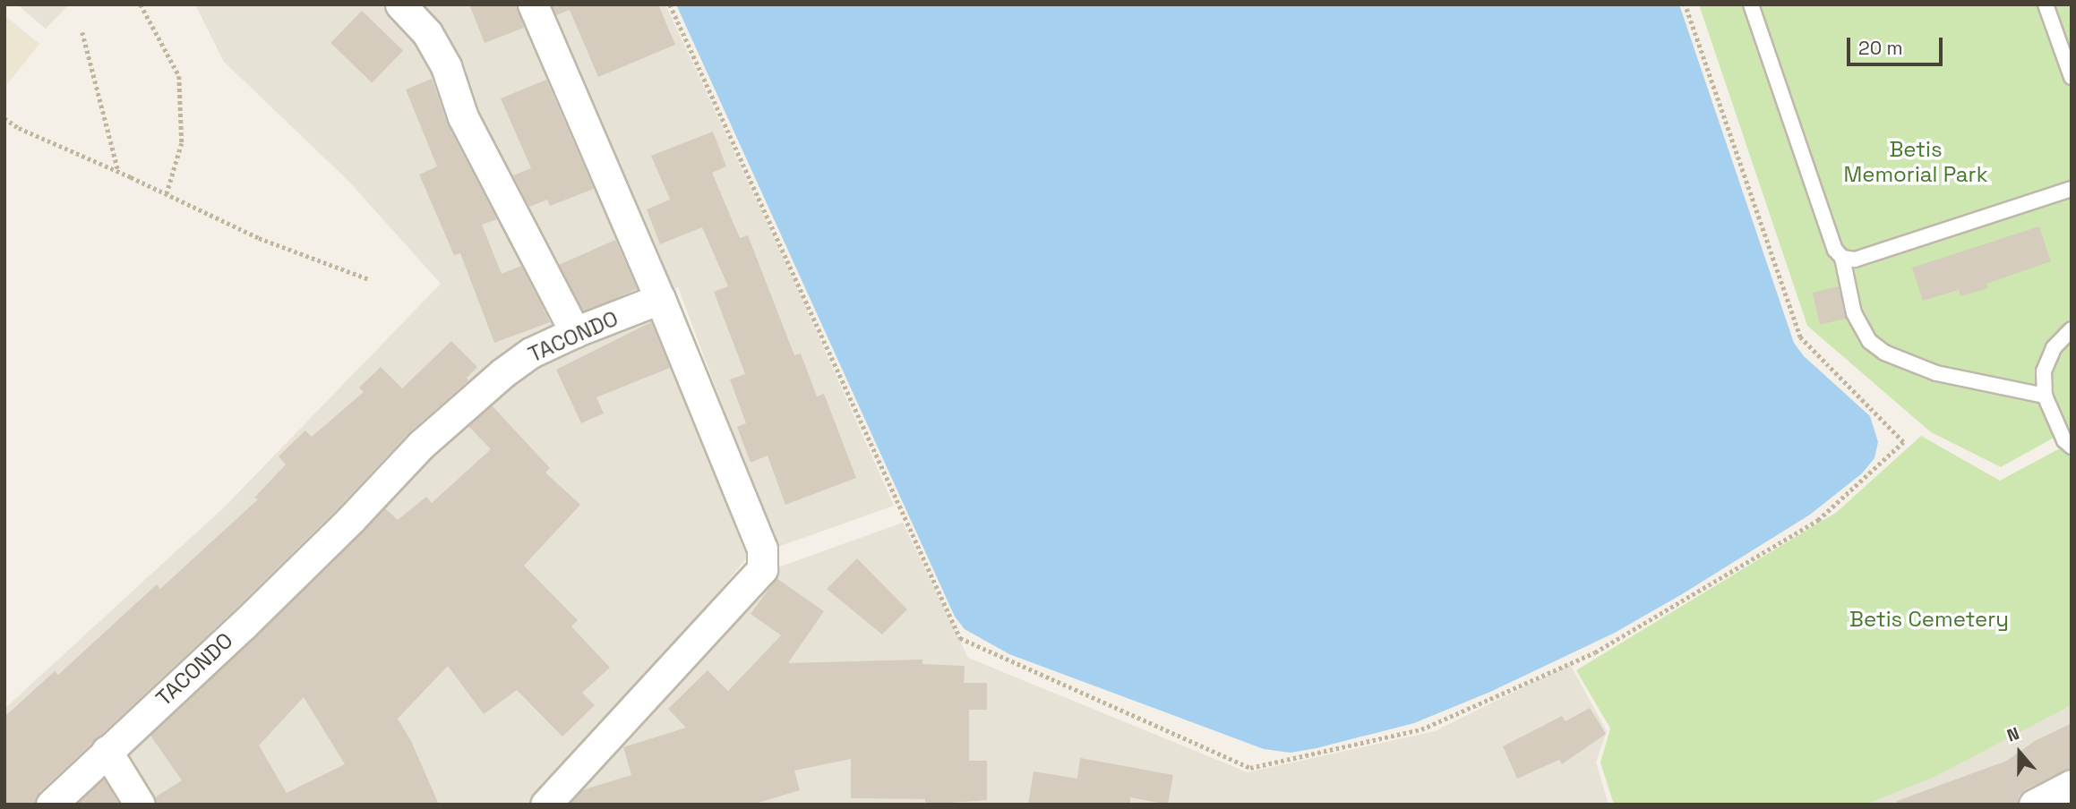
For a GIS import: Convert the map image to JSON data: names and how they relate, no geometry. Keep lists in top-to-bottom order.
{
  "streets": {
    "street": ["TACONDO"]
  },
  "parks": ["Betis Memorial Park", "Betis Cemetery"],
  "scale_bar": "20 m",
  "north": "top"
}
